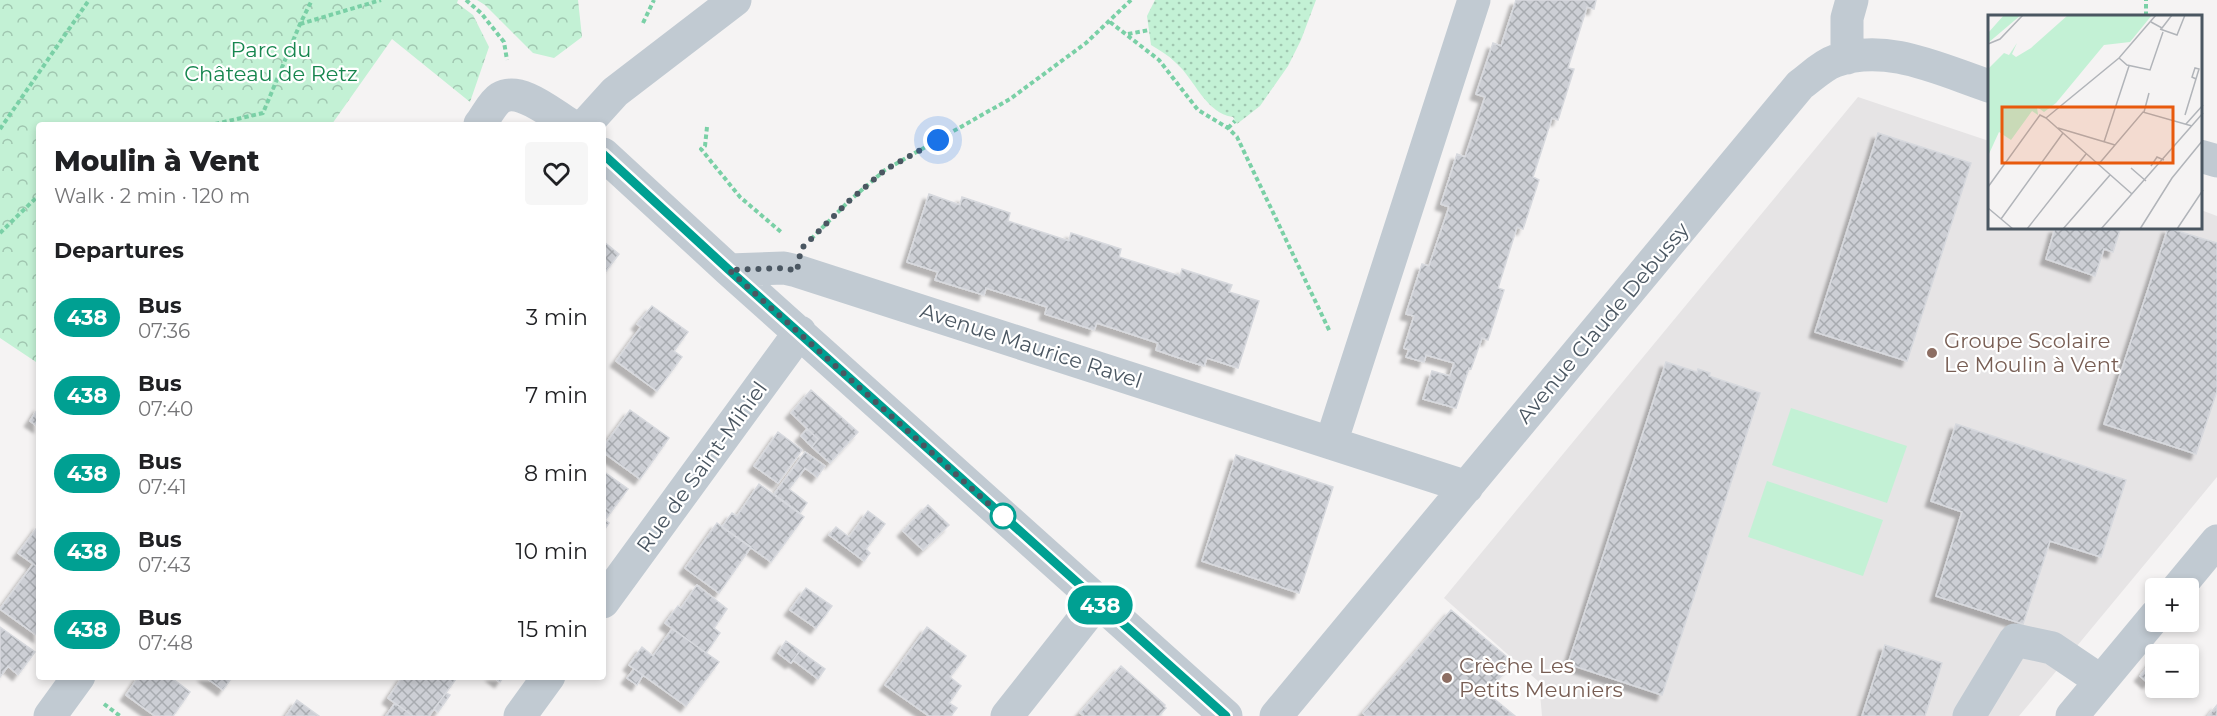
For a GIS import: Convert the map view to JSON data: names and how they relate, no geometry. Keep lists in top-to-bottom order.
{
  "streets": {
    "street": ["Avenue Claude Debussy", "Avenue Maurice Ravel", "Rue de Saint-Mihiel"]
  },
  "crossings": [
    ["Avenue Claude Debussy", "Avenue Maurice Ravel"]
  ],
  "parks": ["Parc du Château de Retz"],
  "places": ["Groupe Scolaire Le Moulin à Vent", "Crèche Les Petits Meuniers"],
  "lines": ["bus line 438"],
  "page": {
    "on_map": "438",
    "heading": [
      ["Moulin à Vent", "Walk · 2 min · 120 m"],
      "Departures"
    ],
    "list": [
      {
        "mark": "438",
        "name": "Bus",
        "note": "07:36",
        "value": "3 min"
      },
      {
        "mark": "438",
        "name": "Bus",
        "note": "07:40",
        "value": "7 min"
      },
      {
        "mark": "438",
        "name": "Bus",
        "note": "07:41",
        "value": "8 min"
      },
      {
        "mark": "438",
        "name": "Bus",
        "note": "07:43",
        "value": "10 min"
      },
      {
        "mark": "438",
        "name": "Bus",
        "note": "07:48",
        "value": "15 min"
      }
    ],
    "map_buttons": ["+", "−"]
  }
}
